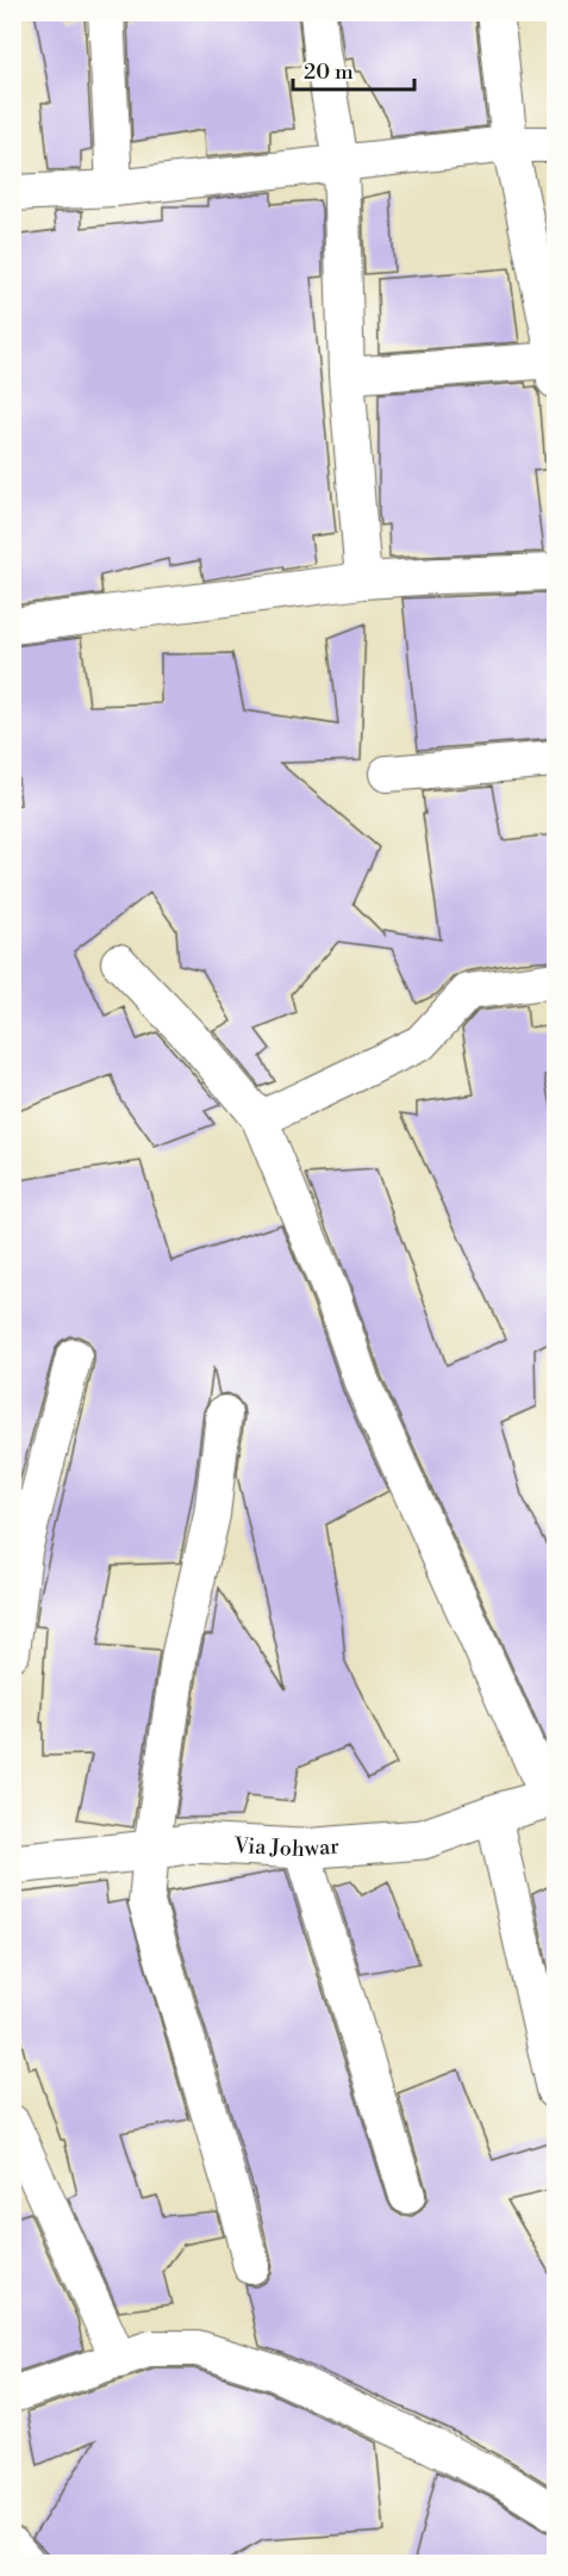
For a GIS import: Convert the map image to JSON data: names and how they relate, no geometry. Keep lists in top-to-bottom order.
{
  "streets": {
    "street": ["Via Johwar"]
  },
  "scale_bar": "20 m"
}
